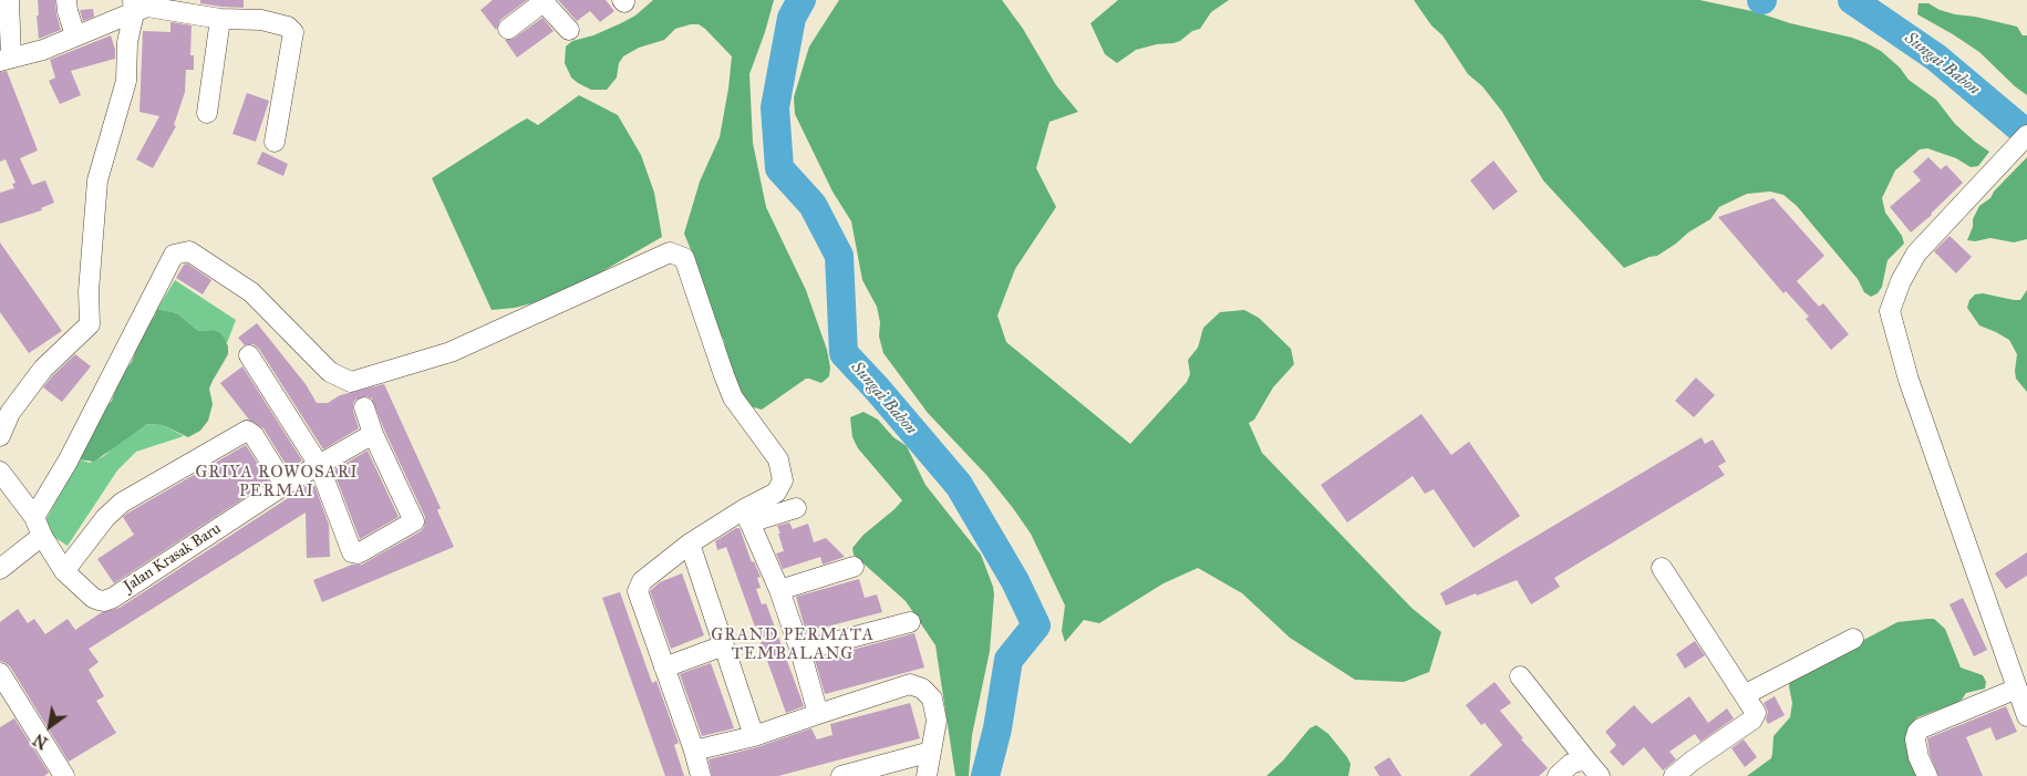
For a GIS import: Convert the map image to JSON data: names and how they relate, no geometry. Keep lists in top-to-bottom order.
{
  "streets": {
    "street": ["Jalan Krasak Baru"]
  },
  "districts": ["GRIYA ROWOSARI PERMAI", "GRAND PERMATA TEMBALANG"],
  "water": ["Sungai Babon"],
  "north": "bottom left"
}
